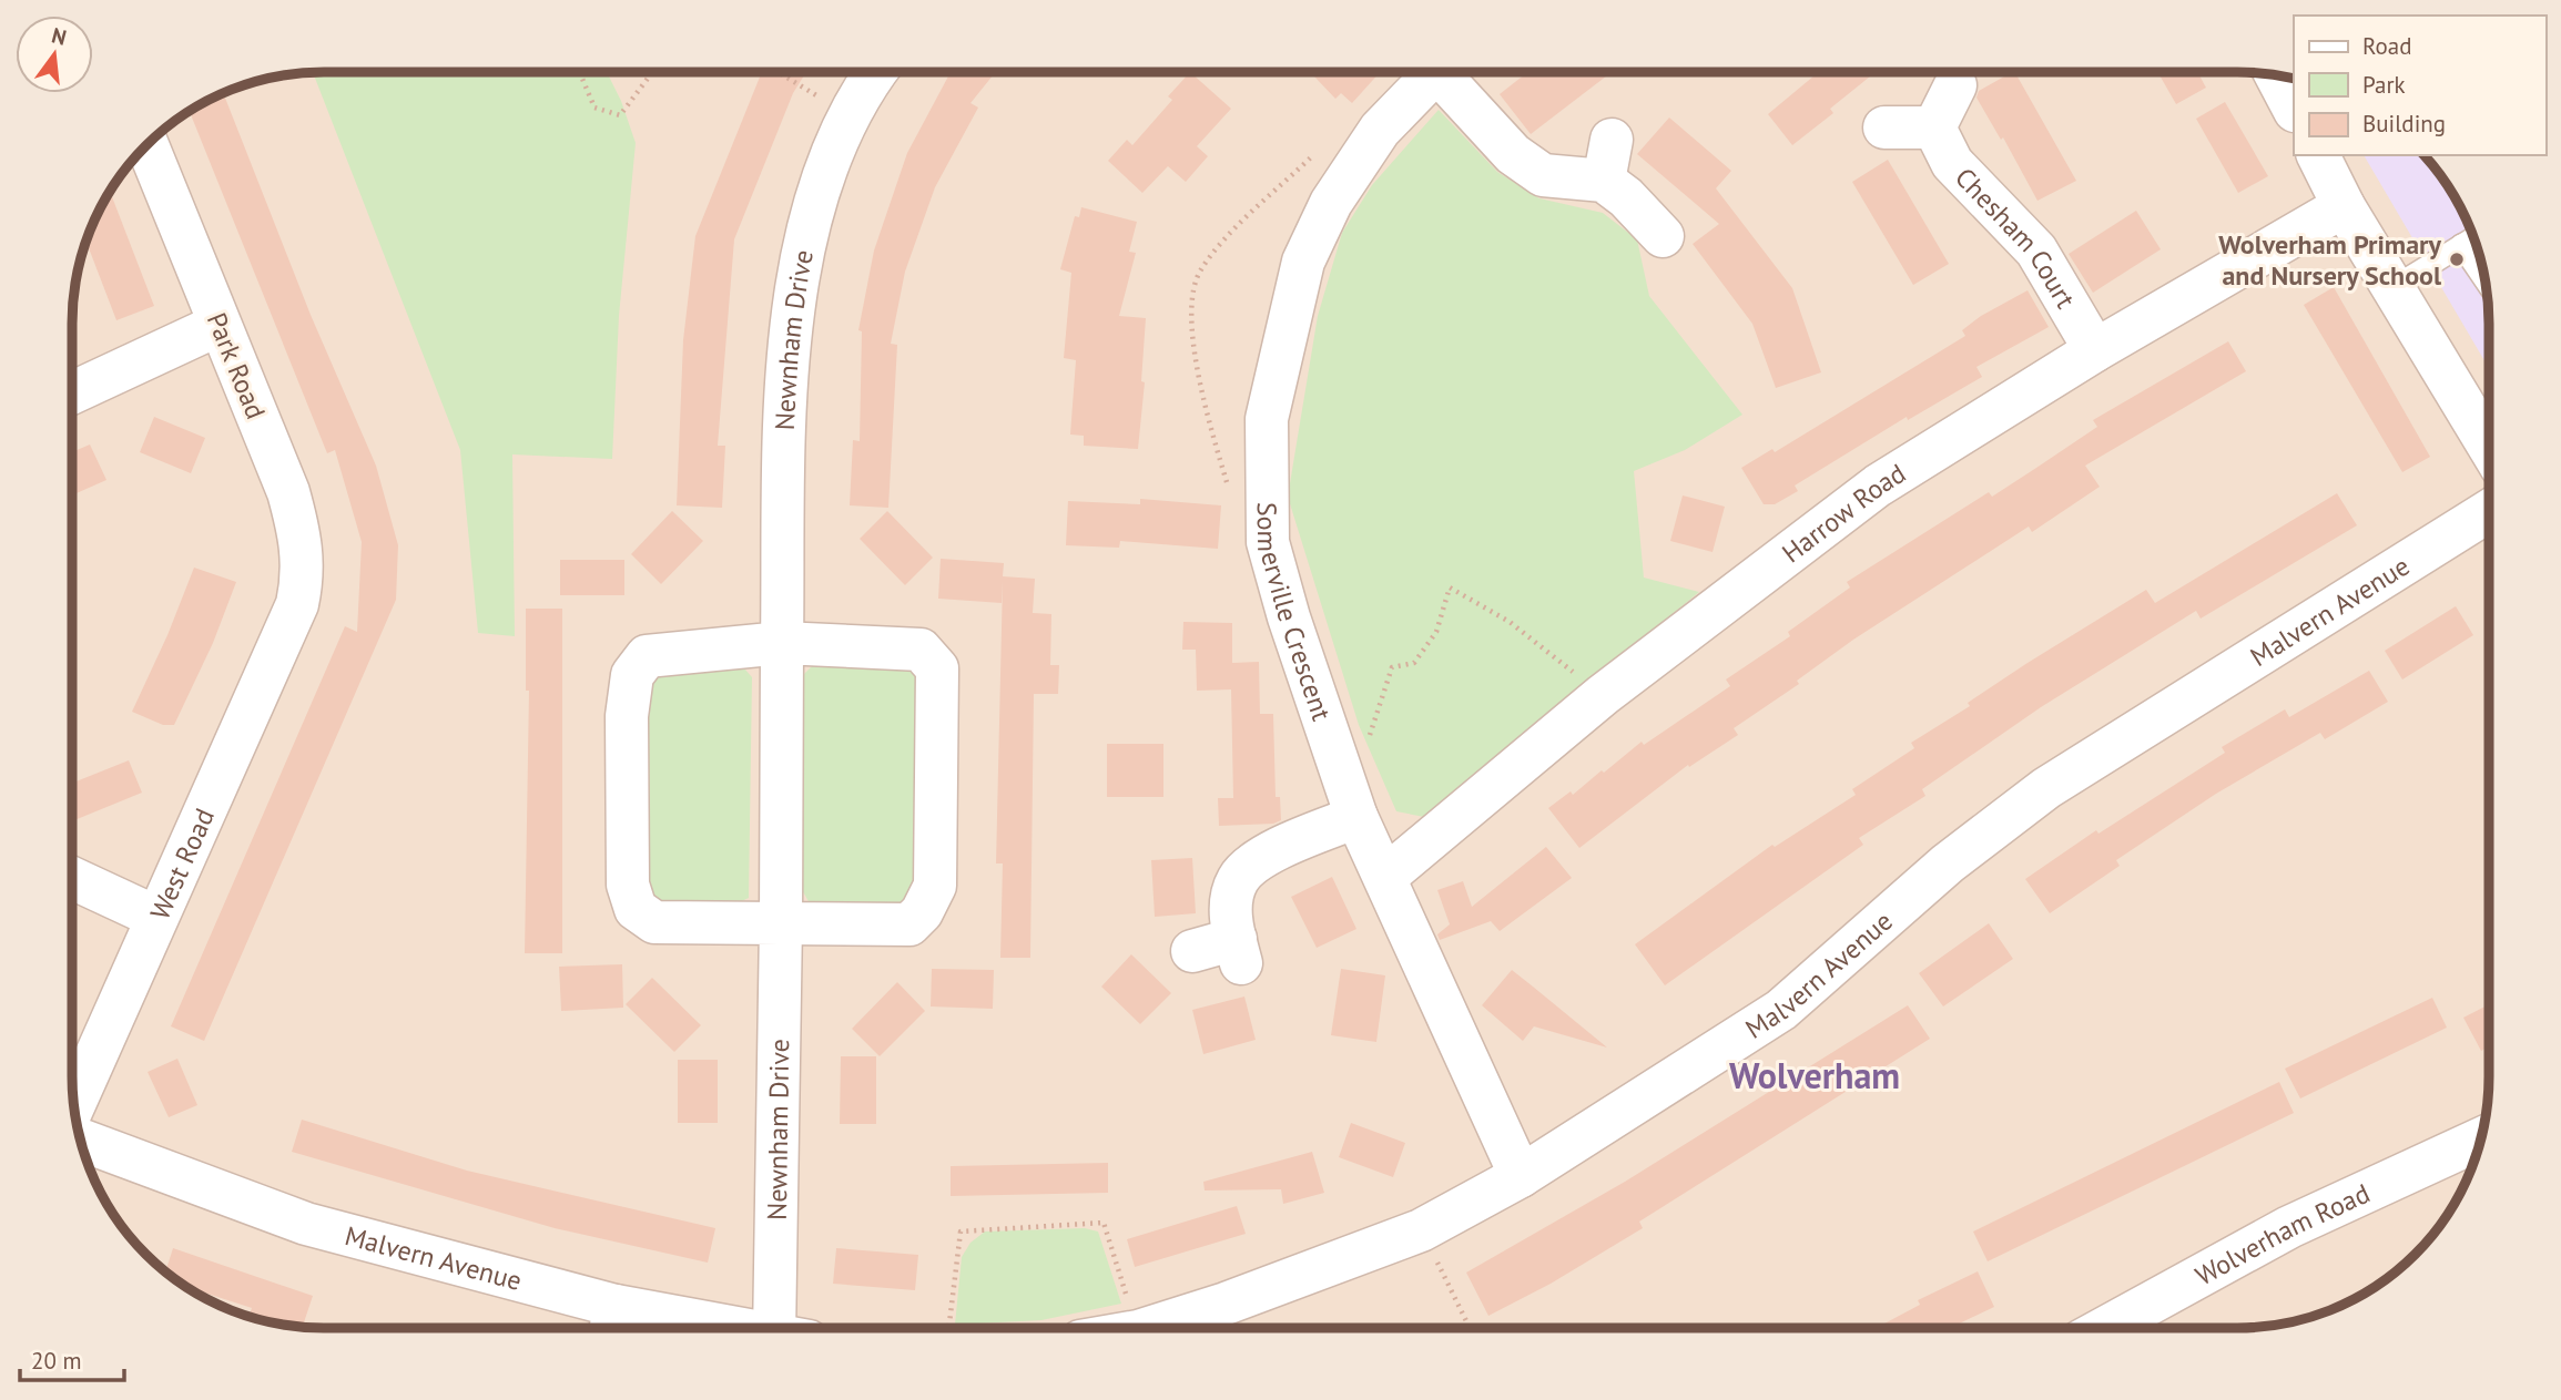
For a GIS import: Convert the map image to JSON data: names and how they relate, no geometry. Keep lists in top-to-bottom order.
{
  "streets": {
    "street": [
      "Chesham Court",
      "Newnham Drive",
      "Park Road",
      "Harrow Road",
      "Somerville Crescent",
      "Malvern Avenue",
      "West Road",
      "Wolverham Road"
    ]
  },
  "crossings": [
    ["Chesham Court", "Harrow Road"],
    ["Park Road", "West Road"],
    ["Harrow Road", "Somerville Crescent"],
    ["Somerville Crescent", "Malvern Avenue"]
  ],
  "districts": ["Wolverham"],
  "places": ["Wolverham Primary and Nursery School"],
  "legend": ["Road", "Park", "Building"],
  "scale_bar": "20 m",
  "north": "top"
}
